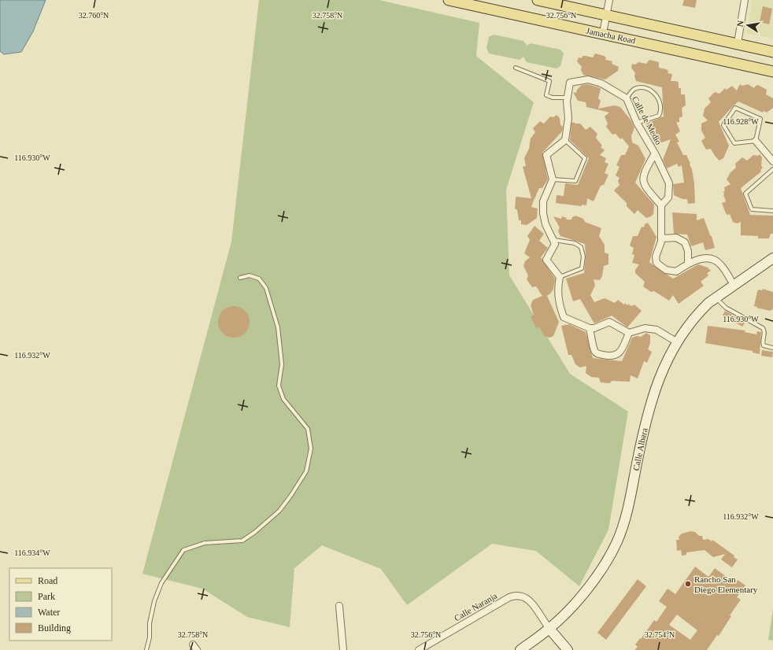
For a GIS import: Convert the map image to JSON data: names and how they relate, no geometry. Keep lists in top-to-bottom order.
{
  "streets": {
    "main road": ["Jamacha Road"],
    "street": ["Calle de Medio", "Calle Albara", "Calle Naranja"]
  },
  "crossings": [
    ["Calle Albara", "Calle Naranja"]
  ],
  "places": ["Rancho San Diego Elementary"],
  "legend": [
    "Road",
    "Park",
    "Water",
    "Building"
  ],
  "north": "left",
  "coordinates": [
    "32.760°N",
    "32.758°N",
    "32.756°N",
    "116.928°W",
    "116.930°W",
    "116.932°W",
    "116.934°W",
    "32.754°N"
  ]
}
